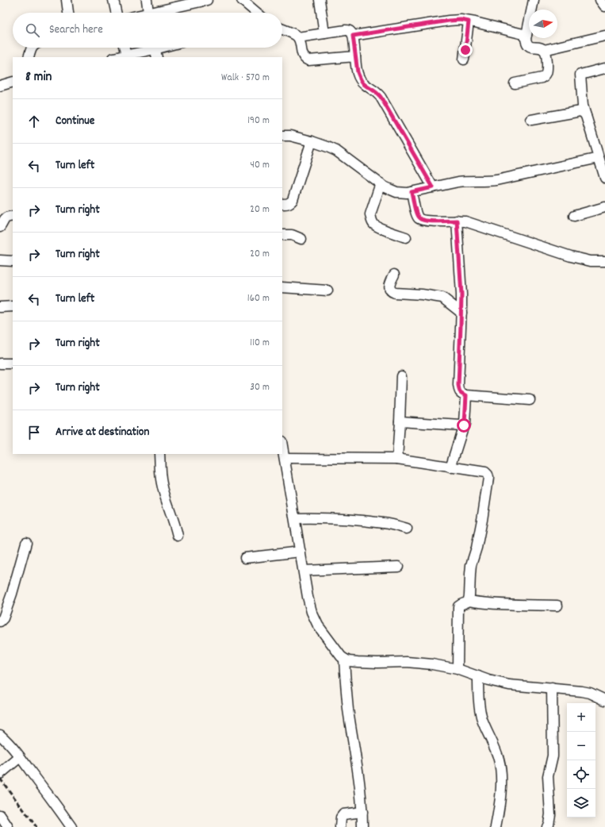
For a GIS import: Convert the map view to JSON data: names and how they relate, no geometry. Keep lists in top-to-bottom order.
{
  "north": "right",
  "page": {
    "search": "Search here",
    "heading": ["8 min", "Walk · 570 m"],
    "list": [
      ["Continue", "190 m"],
      ["Turn left", "40 m"],
      ["Turn right", "20 m"],
      ["Turn right", "20 m"],
      ["Turn left", "160 m"],
      ["Turn right", "110 m"],
      ["Turn right", "30 m"],
      "Arrive at destination"
    ],
    "map_buttons": ["+", "−"]
  }
}
